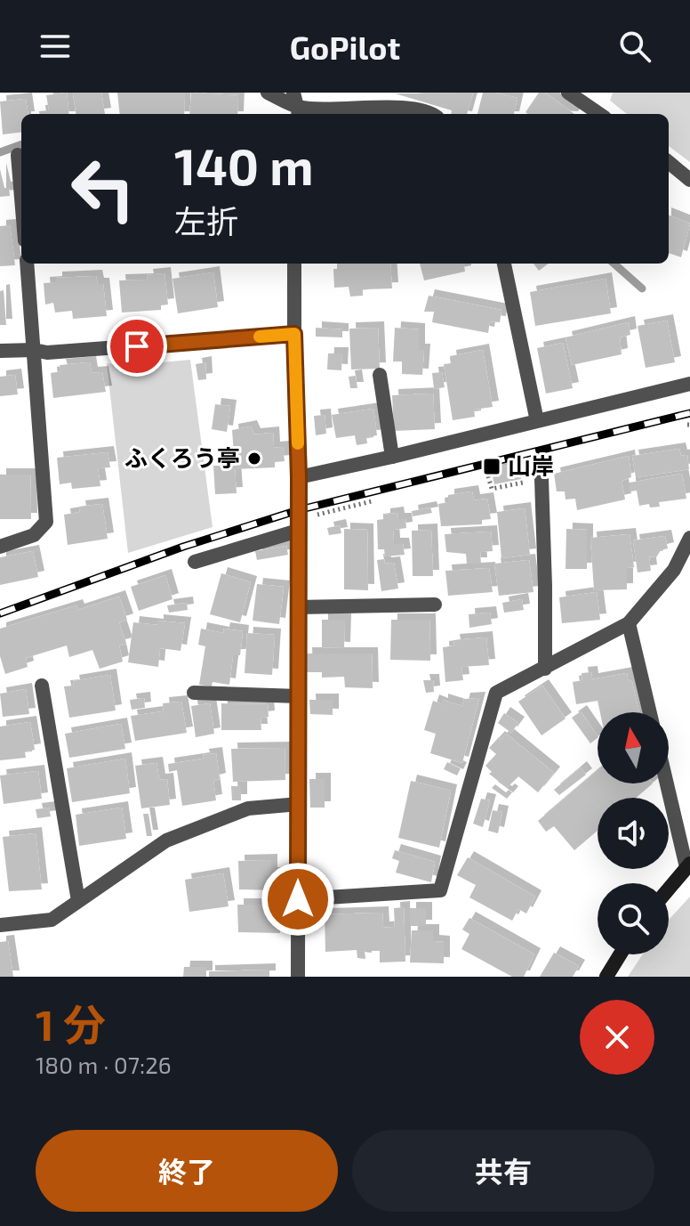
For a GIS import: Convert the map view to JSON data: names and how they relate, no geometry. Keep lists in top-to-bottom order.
{
  "places": {
    "other": ["ふくろう亭"],
    "transit": ["山岸"]
  },
  "north": "top",
  "page": {
    "header": "GoPilot",
    "turn": ["140 m", "左折"],
    "heading": ["1 分", "180 m · 07:26"],
    "buttons": ["終了", "共有"]
  }
}
